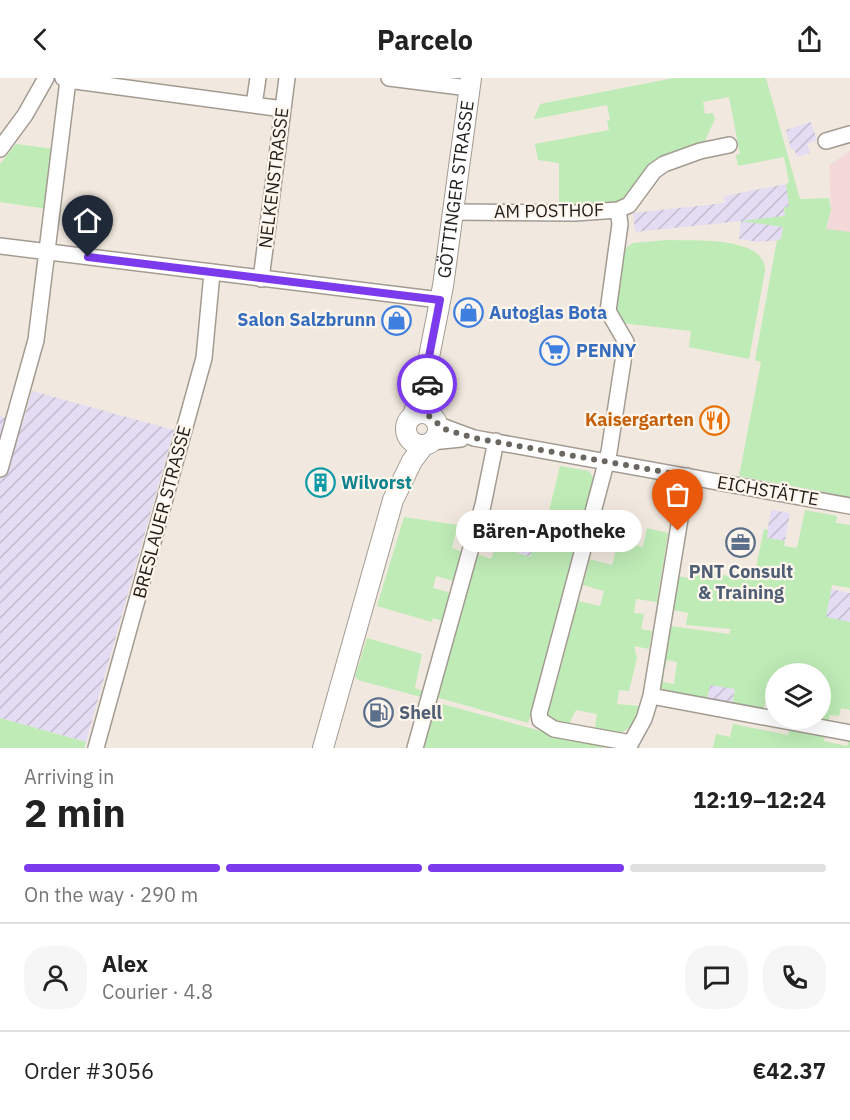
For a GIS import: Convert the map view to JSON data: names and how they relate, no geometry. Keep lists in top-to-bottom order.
{
  "streets": {
    "main road": ["GÖTTINGER STRASSE"],
    "street": [
      "NELKENSTRASSE",
      "AM POSTHOF",
      "EICHSTÄTTE",
      "BRESLAUER STRASSE"
    ]
  },
  "crossings": [
    ["GÖTTINGER STRASSE", "AM POSTHOF"],
    ["GÖTTINGER STRASSE", "EICHSTÄTTE"]
  ],
  "places": {
    "shop": ["Autoglas Bota", "Salon Salzbrunn"],
    "supermarket": ["PENNY"],
    "restaurant": ["Kaisergarten"],
    "building": ["Wilvorst"],
    "other": ["Bären-Apotheke"],
    "office": ["PNT Consult & Training"],
    "fuel station": ["Shell"]
  },
  "page": {
    "header": "Parcelo",
    "bubble": "Bären-Apotheke",
    "heading": ["2 min", "Arriving in", "12:19–12:24"],
    "panel": [
      "Alex",
      "Courier · 4.8",
      "Order #3056",
      "€42.37"
    ],
    "bar": "On the way · 290 m"
  }
}
